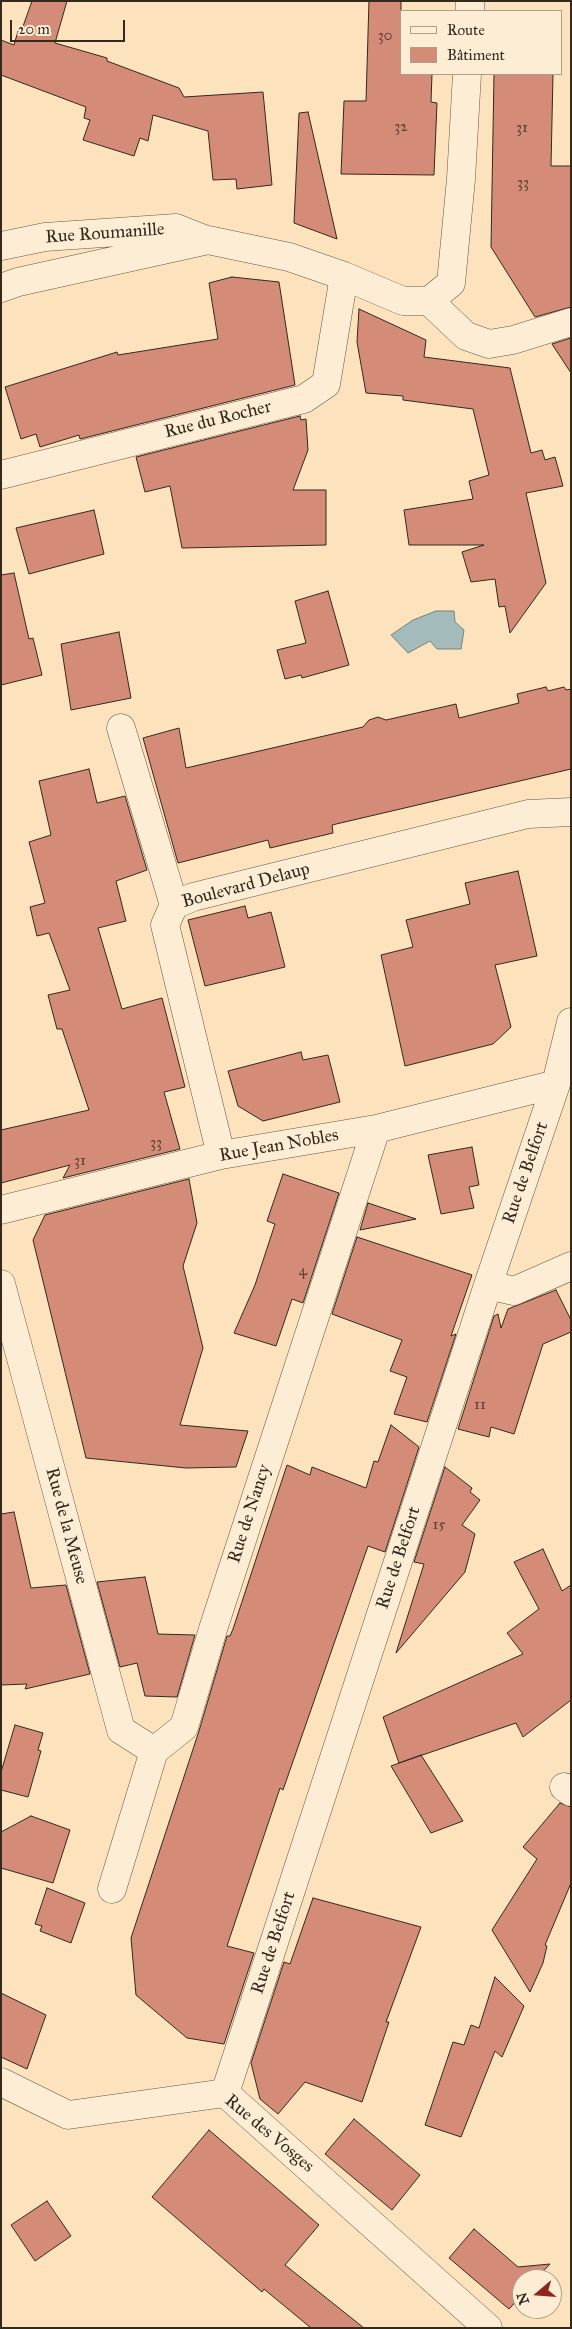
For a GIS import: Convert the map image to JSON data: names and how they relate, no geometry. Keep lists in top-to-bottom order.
{
  "streets": {
    "street": [
      "Rue Roumanille",
      "Rue du Rocher",
      "Boulevard Delaup",
      "Rue Jean Nobles",
      "Rue de Belfort",
      "Rue de Nancy",
      "Rue de la Meuse",
      "Rue des Vosges"
    ]
  },
  "crossings": [
    ["Rue Roumanille", "Rue du Rocher"],
    ["Boulevard Delaup", "Rue Jean Nobles"],
    ["Rue Jean Nobles", "Rue de Belfort"],
    ["Rue Jean Nobles", "Rue de Nancy"],
    ["Rue de Belfort", "Rue des Vosges"],
    ["Rue de Nancy", "Rue de la Meuse"]
  ],
  "house_numbers": [
    "30",
    "32",
    "31",
    "33",
    "33",
    "31",
    "4",
    "11",
    "15"
  ],
  "legend": ["Route", "Bâtiment"],
  "scale_bar": "20 m",
  "north": "left"
}
